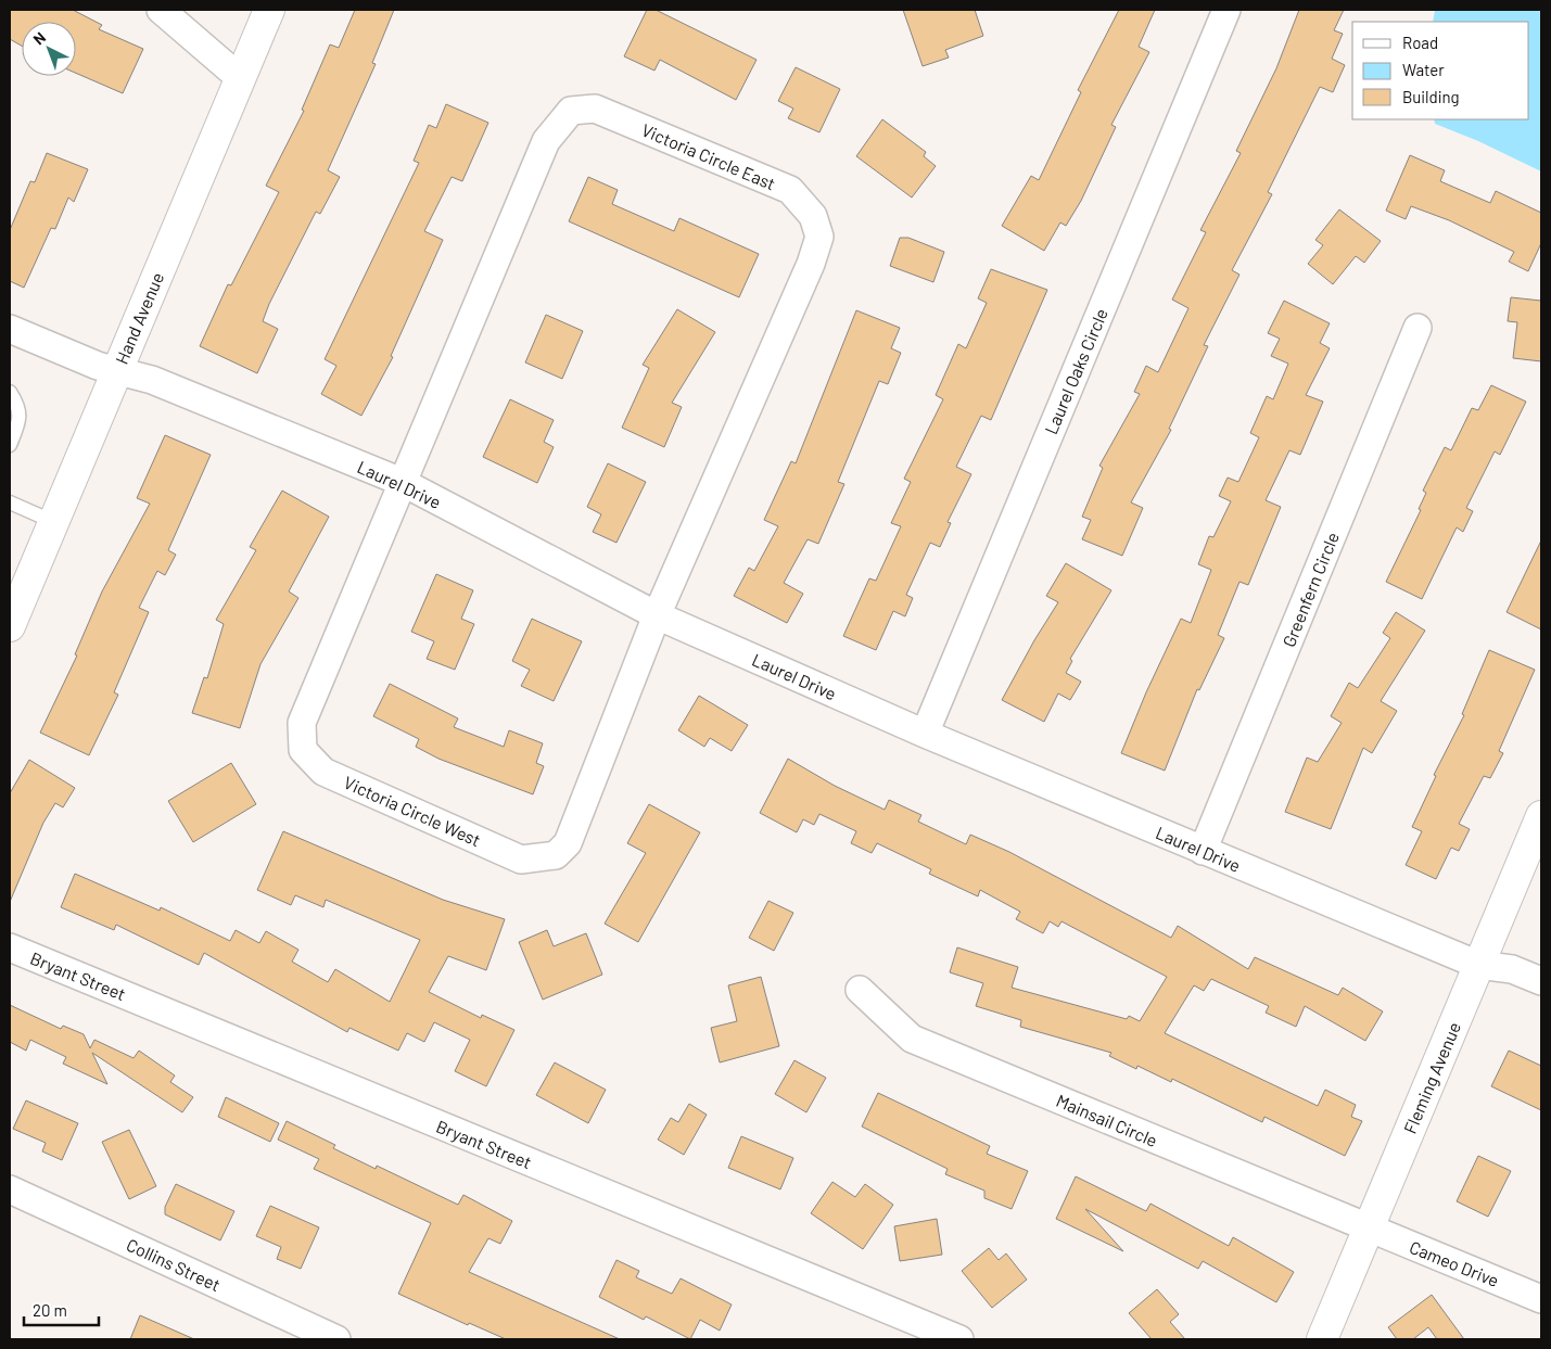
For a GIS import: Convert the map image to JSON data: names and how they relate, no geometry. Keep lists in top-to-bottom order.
{
  "streets": {
    "street": [
      "Victoria Circle East",
      "Hand Avenue",
      "Laurel Oaks Circle",
      "Laurel Drive",
      "Greenfern Circle",
      "Victoria Circle West",
      "Bryant Street",
      "Fleming Avenue",
      "Mainsail Circle",
      "Cameo Drive",
      "Collins Street"
    ]
  },
  "crossings": [
    ["Victoria Circle East", "Laurel Drive"],
    ["Victoria Circle East", "Victoria Circle West"],
    ["Hand Avenue", "Laurel Drive"],
    ["Laurel Oaks Circle", "Laurel Drive"],
    ["Laurel Drive", "Greenfern Circle"],
    ["Laurel Drive", "Victoria Circle West"],
    ["Laurel Drive", "Fleming Avenue"],
    ["Fleming Avenue", "Mainsail Circle"],
    ["Fleming Avenue", "Cameo Drive"],
    ["Mainsail Circle", "Cameo Drive"]
  ],
  "legend": ["Road", "Water", "Building"],
  "scale_bar": "20 m",
  "north": "top left"
}
